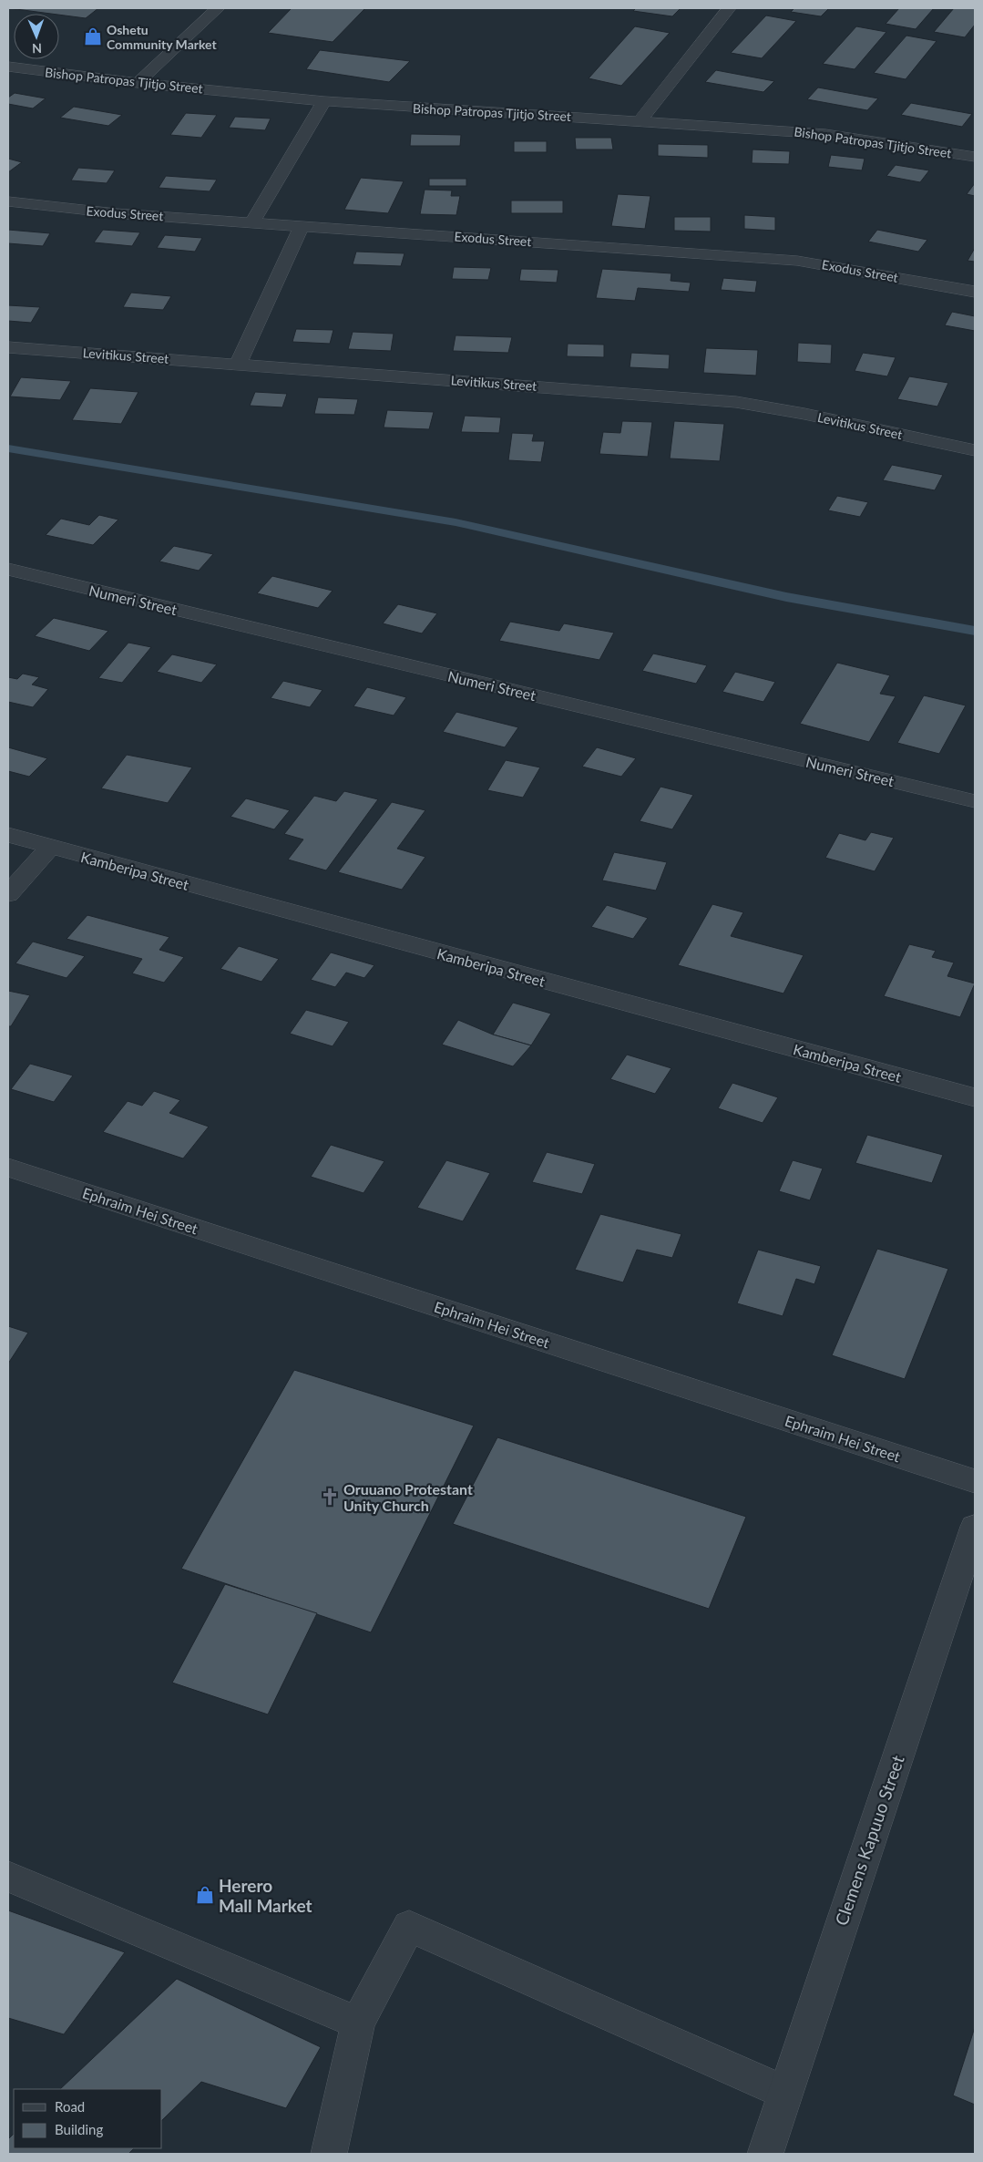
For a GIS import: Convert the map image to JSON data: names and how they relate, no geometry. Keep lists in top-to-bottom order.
{
  "streets": {
    "street": [
      "Bishop Patropas Tjitjo Street",
      "Exodus Street",
      "Levitikus Street",
      "Numeri Street",
      "Kamberipa Street",
      "Ephraim Hei Street",
      "Clemens Kapuuo Street"
    ]
  },
  "places": {
    "shop": ["Oshetu Community Market", "Herero Mall Market"],
    "church": ["Oruuano Protestant Unity Church"]
  },
  "legend": ["Road", "Building"],
  "north": "bottom"
}
